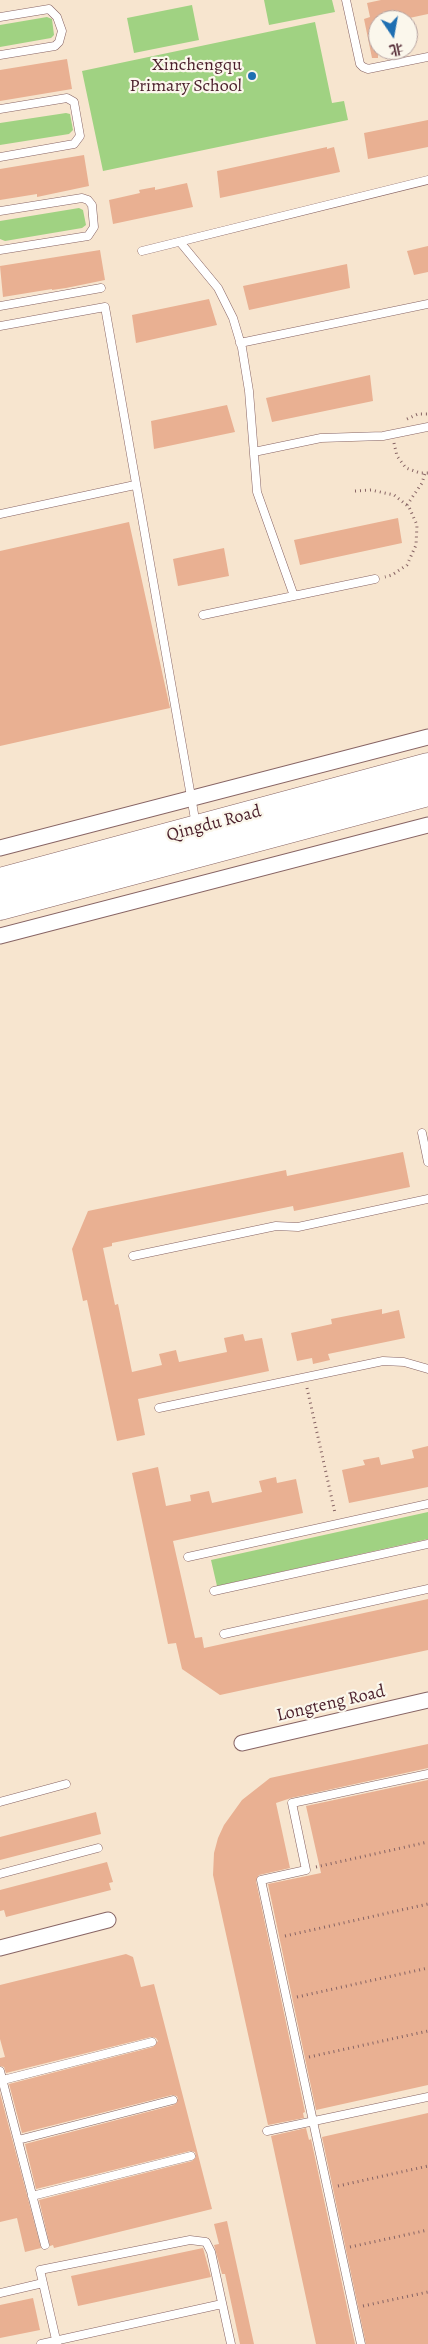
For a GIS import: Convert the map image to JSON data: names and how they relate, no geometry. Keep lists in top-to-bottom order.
{
  "streets": {
    "highway": ["Qingdu Road"],
    "street": ["Longteng Road"]
  },
  "places": ["Xinchengqu Primary School"],
  "north": "bottom"
}
